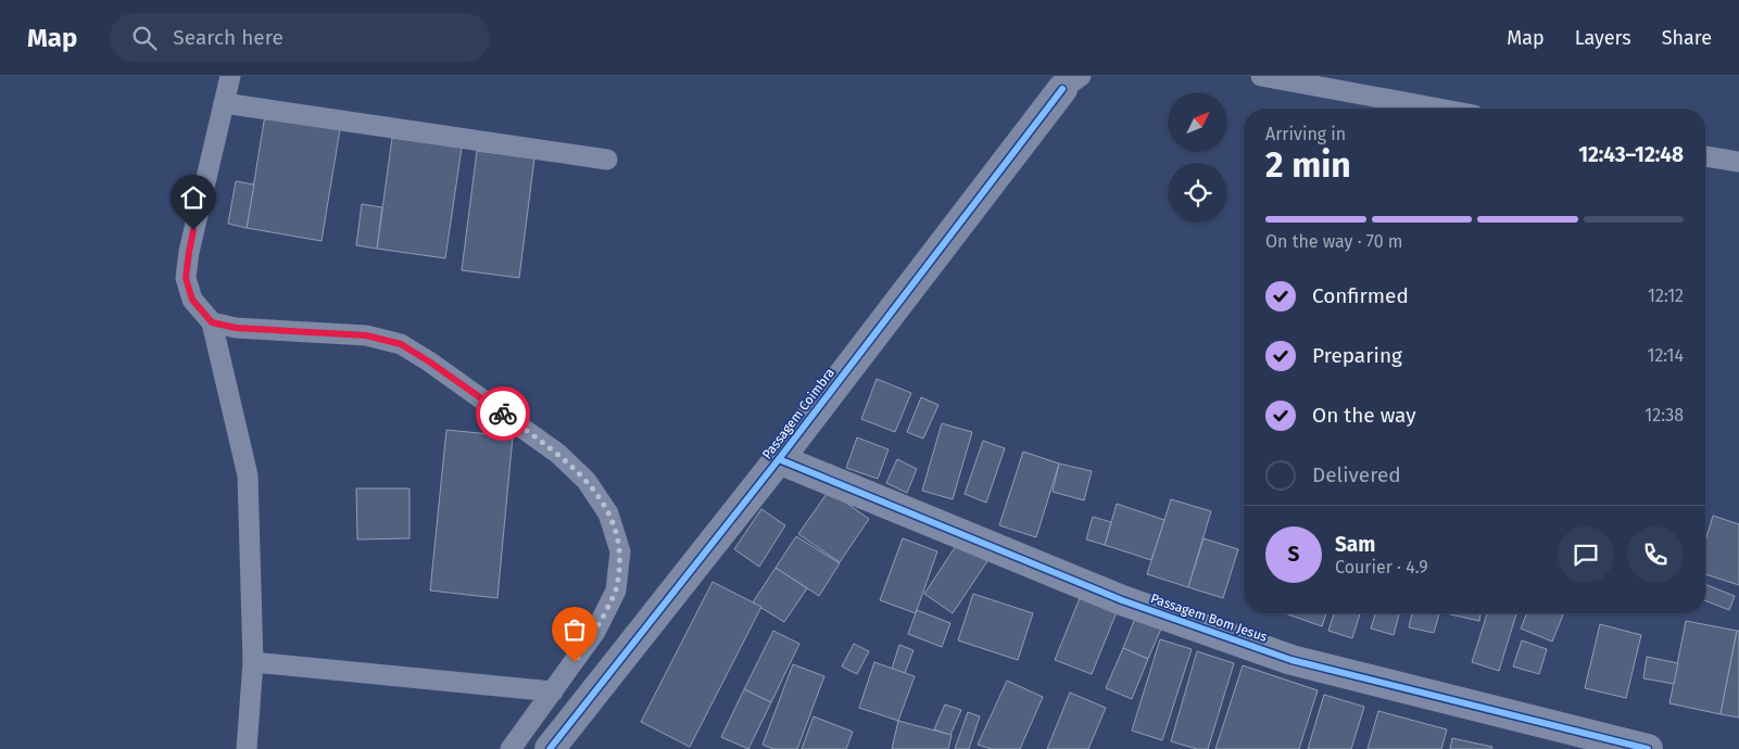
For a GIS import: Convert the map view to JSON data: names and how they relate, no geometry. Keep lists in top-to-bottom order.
{
  "streets": {
    "street": ["Passagem Coimbra", "Passagem Bom Jesus"]
  },
  "crossings": [
    ["Passagem Coimbra", "Passagem Bom Jesus"]
  ],
  "north": "top right",
  "page": {
    "header": "Map",
    "search": "Search here",
    "nav": ["Map", "Layers", "Share"],
    "heading": ["2 min", "Arriving in", "12:43–12:48"],
    "panel": ["Sam", "Courier · 4.9"],
    "bar": "On the way · 70 m",
    "list": [
      ["Confirmed", "12:12"],
      ["Preparing", "12:14"],
      ["On the way", "12:38"],
      "Delivered"
    ],
    "round": "S"
  }
}
